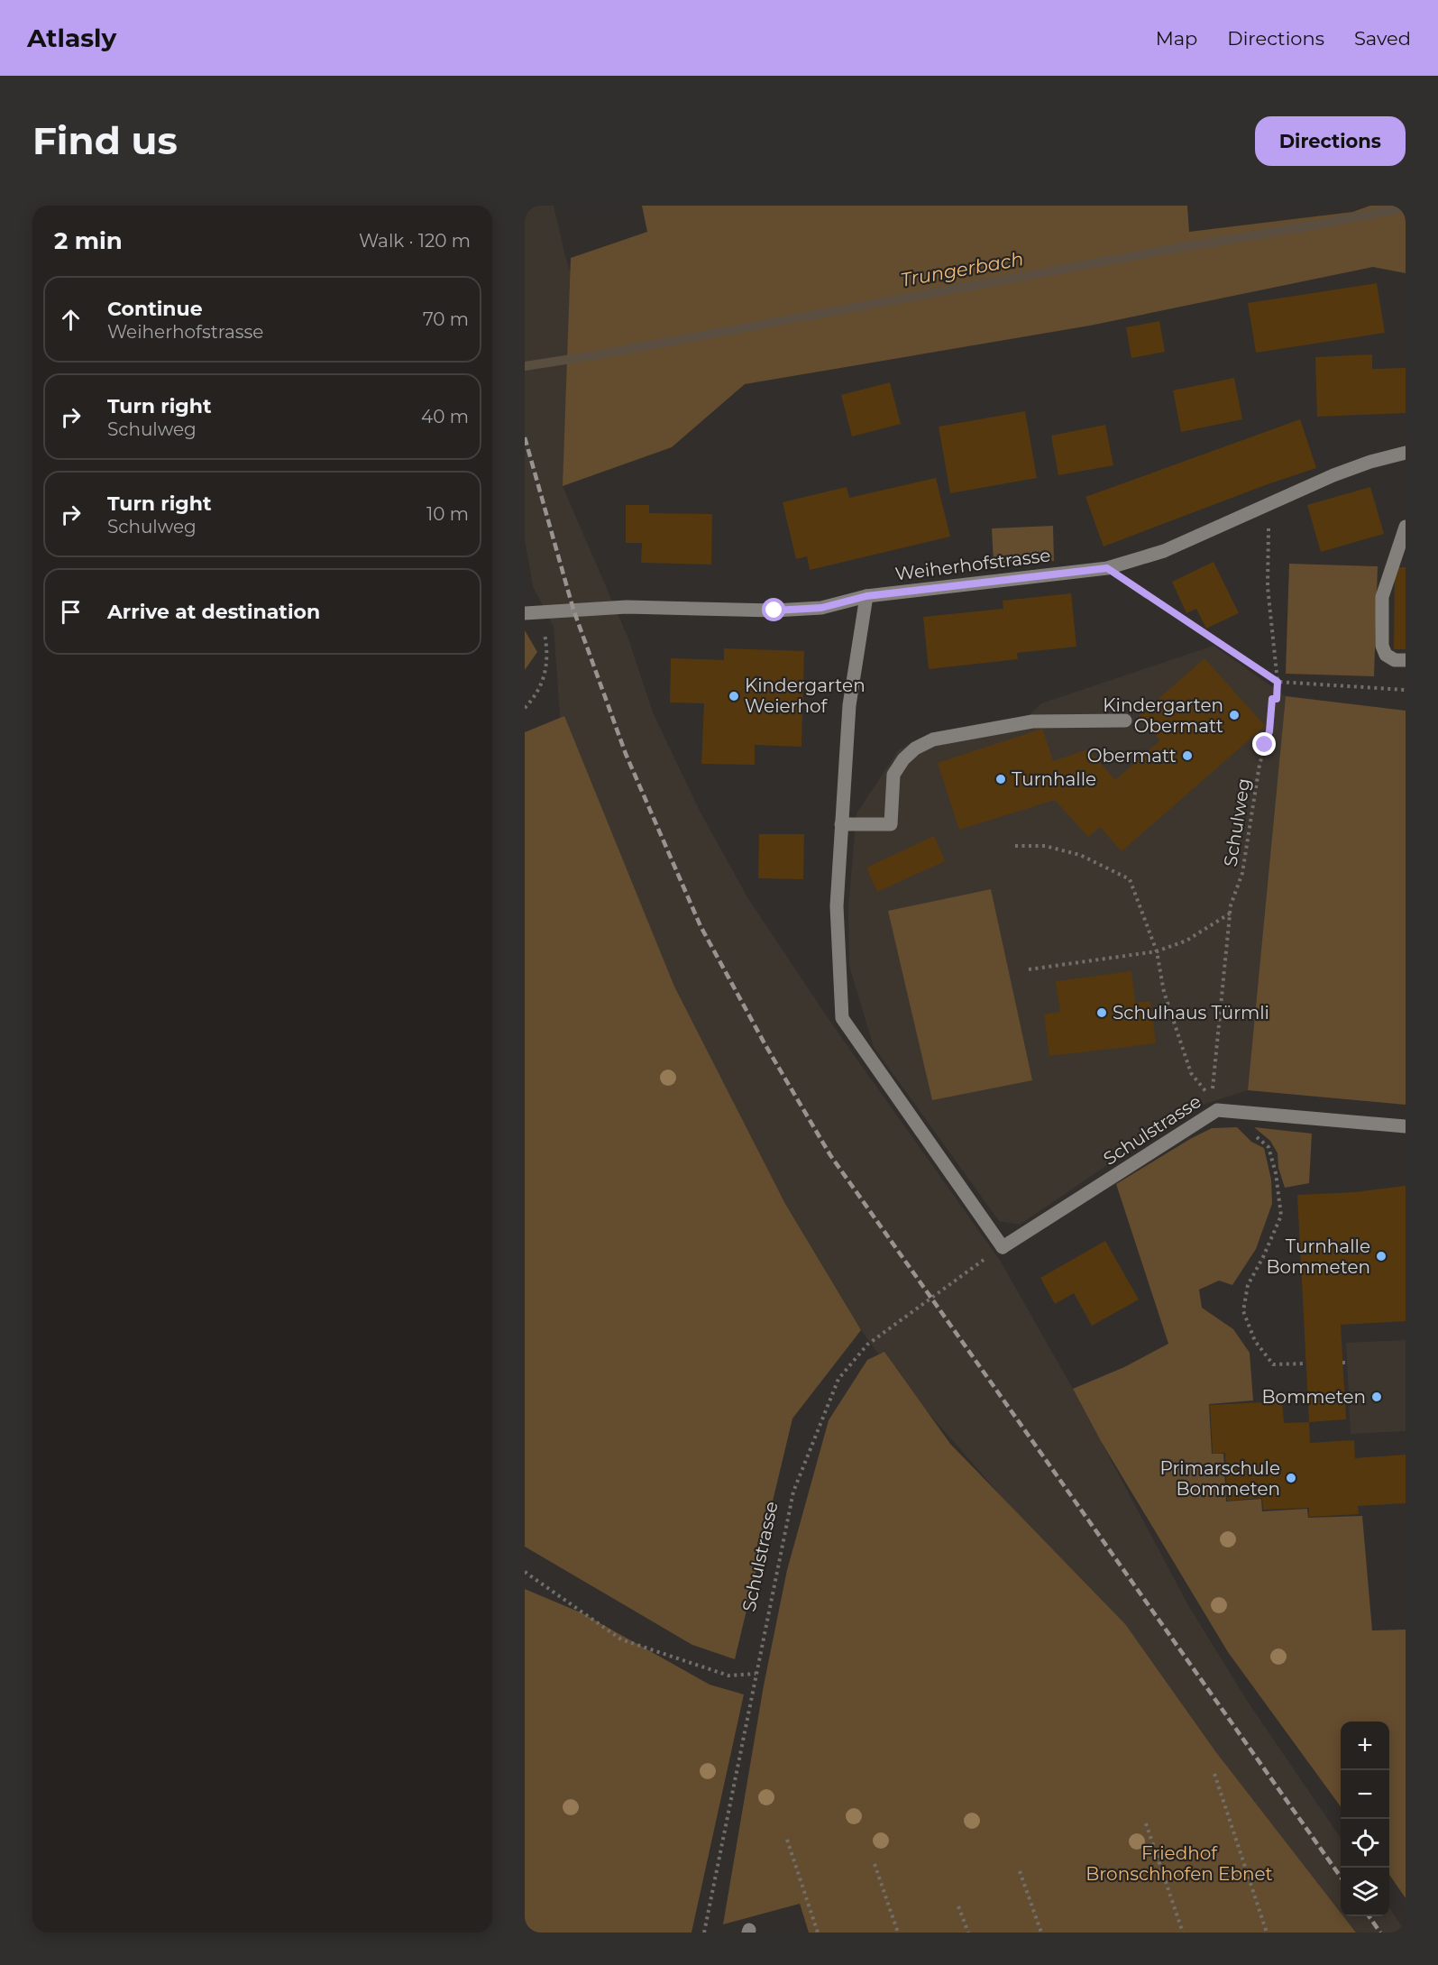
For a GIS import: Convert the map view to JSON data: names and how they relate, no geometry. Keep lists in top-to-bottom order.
{
  "streets": {
    "street": ["Weiherhofstrasse", "Schulstrasse"],
    "path": ["Schulweg"]
  },
  "crossings": [
    ["Schulweg", "Schulstrasse"]
  ],
  "water": ["Trungerbach"],
  "parks": ["Friedhof Bronschhofen Ebnet"],
  "places": [
    "Kindergarten Weierhof",
    "Kindergarten Obermatt",
    "Obermatt",
    "Turnhalle",
    "Schulhaus Türmli",
    "Turnhalle Bommeten",
    "Bommeten",
    "Primarschule Bommeten"
  ],
  "page": {
    "header": "Atlasly",
    "nav": ["Map", "Directions", "Saved"],
    "buttons": "Directions",
    "title": "Find us",
    "heading": ["2 min", "Walk · 120 m"],
    "list": [
      ["Continue", "Weiherhofstrasse", "70 m"],
      ["Turn right", "Schulweg", "40 m"],
      ["Turn right", "Schulweg", "10 m"],
      "Arrive at destination"
    ],
    "map_buttons": ["+", "−"]
  }
}
